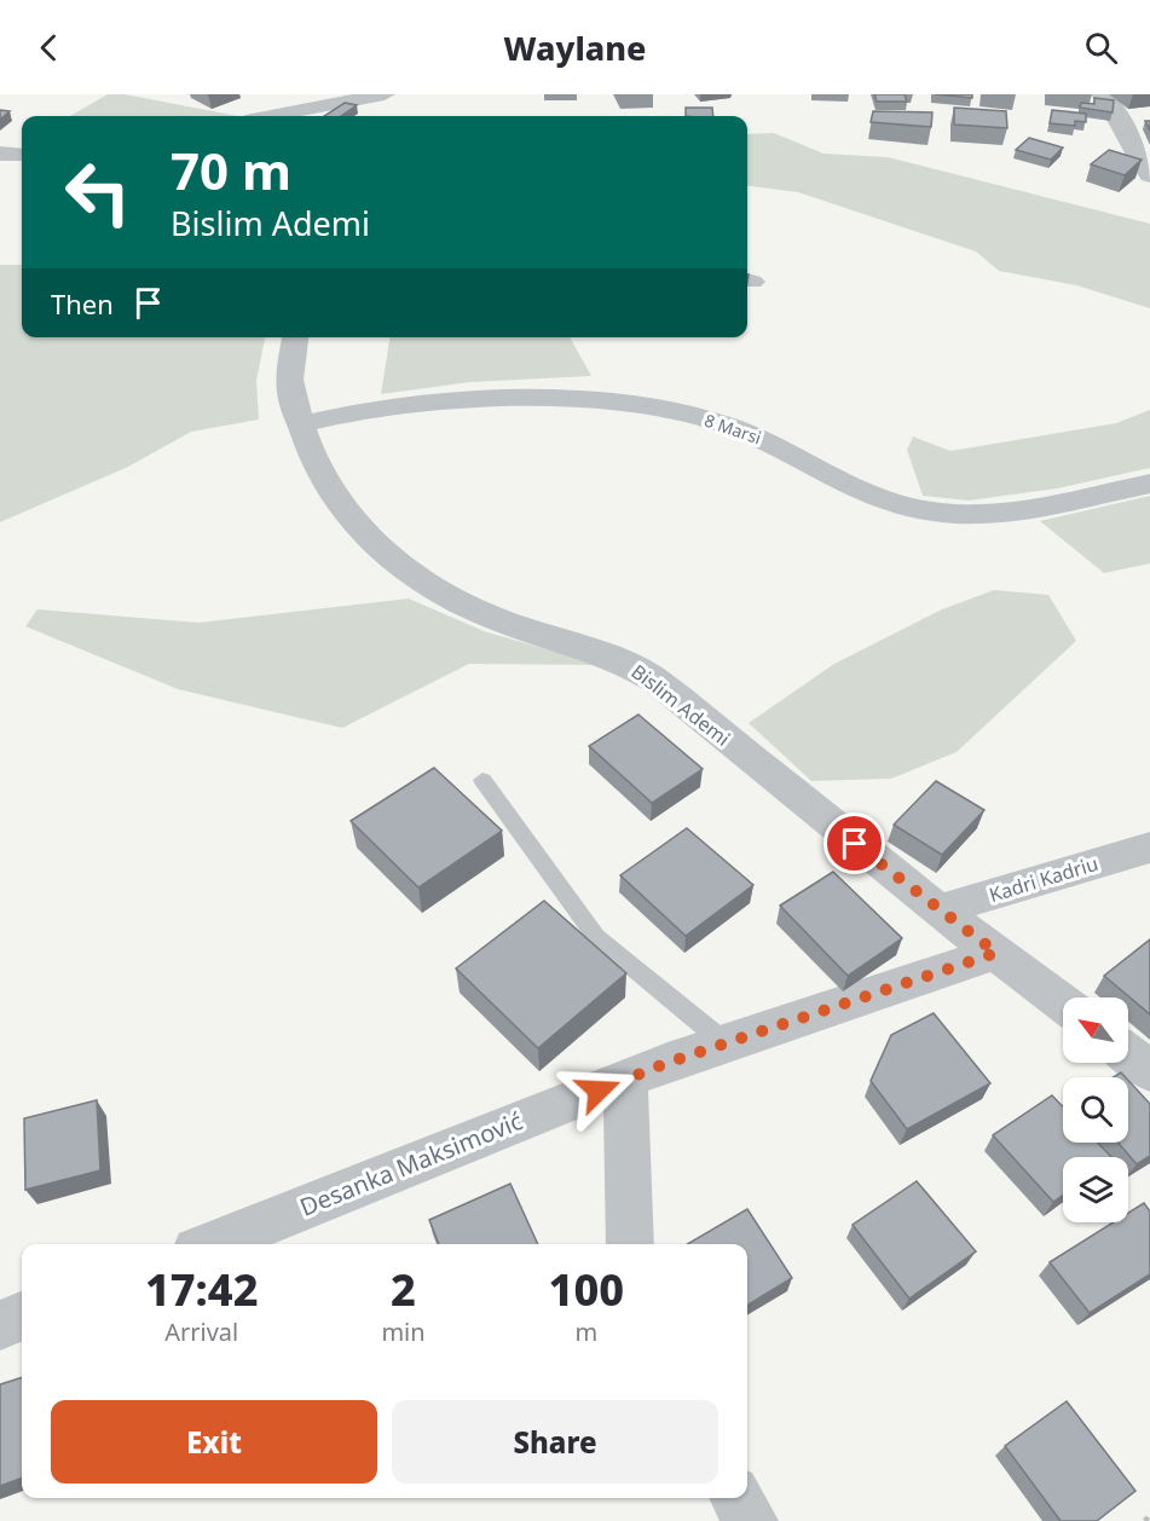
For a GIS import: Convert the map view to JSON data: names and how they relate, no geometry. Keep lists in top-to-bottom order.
{
  "streets": {
    "street": [
      "8 Marsi",
      "Bislim Ademi",
      "Kadri Kadriu",
      "Desanka Maksimović"
    ]
  },
  "crossings": [
    ["8 Marsi", "Bislim Ademi"],
    ["Bislim Ademi", "Kadri Kadriu"],
    ["Bislim Ademi", "Desanka Maksimović"]
  ],
  "north": "top left",
  "page": {
    "header": "Waylane",
    "turn": ["70 m", "Bislim Ademi"],
    "then": "Then",
    "eta": [
      "17:42",
      "Arrival",
      "2",
      "min",
      "100",
      "m"
    ],
    "buttons": ["Exit", "Share"]
  }
}
